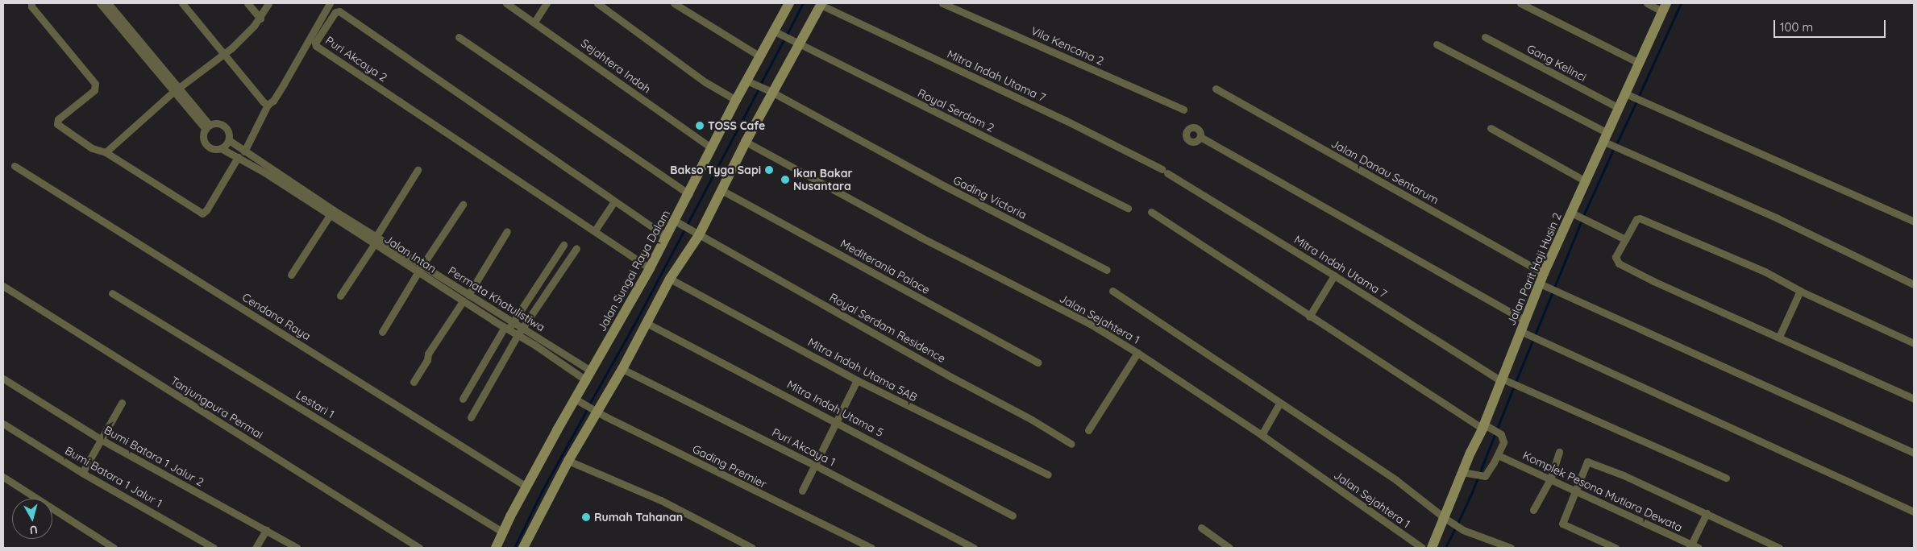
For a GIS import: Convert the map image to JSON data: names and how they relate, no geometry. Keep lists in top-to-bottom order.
{
  "streets": {
    "street": [
      "Vila Kencana 2",
      "Puri Akcaya 2",
      "Gang Kelinci",
      "Sejahtera Indah",
      "Mitra Indah Utama 7",
      "Royal Serdam 2",
      "Jalan Danau Sentarum",
      "Gading Victoria",
      "Jalan Intan",
      "Mediterania Palace",
      "Jalan Parit Haji Husin 2",
      "Jalan Sungai Raya Dalam",
      "Permata Khatulistiwa",
      "Cendana Raya",
      "Jalan Sejahtera 1",
      "Royal Serdam Residence",
      "Mitra Indah Utama 5AB",
      "Lestari 1",
      "Tanjungpura Permai",
      "Mitra Indah Utama 5",
      "Puri Akcaya 1",
      "Bumi Batara 1 Jalur 2",
      "Gading Premier",
      "Bumi Batara 1 Jalur 1",
      "Komplek Pesona Mutiara Dewata"
    ]
  },
  "crossings": [
    ["Puri Akcaya 2", "Jalan Sungai Raya Dalam"],
    ["Gang Kelinci", "Jalan Parit Haji Husin 2"],
    ["Sejahtera Indah", "Jalan Sungai Raya Dalam"],
    ["Mitra Indah Utama 7", "Jalan Parit Haji Husin 2"],
    ["Royal Serdam 2", "Jalan Sungai Raya Dalam"],
    ["Jalan Danau Sentarum", "Jalan Parit Haji Husin 2"],
    ["Gading Victoria", "Jalan Sungai Raya Dalam"],
    ["Jalan Intan", "Jalan Sungai Raya Dalam"],
    ["Jalan Intan", "Permata Khatulistiwa"],
    ["Jalan Sungai Raya Dalam", "Permata Khatulistiwa"],
    ["Jalan Sungai Raya Dalam", "Cendana Raya"],
    ["Jalan Sungai Raya Dalam", "Royal Serdam Residence"],
    ["Jalan Sungai Raya Dalam", "Lestari 1"],
    ["Jalan Sungai Raya Dalam", "Gading Premier"]
  ],
  "places": [
    "TOSS Cafe",
    "Bakso Tyga Sapi",
    "Ikan Bakar Nusantara",
    "Rumah Tahanan"
  ],
  "scale_bar": "100 m",
  "north": "bottom"
}
